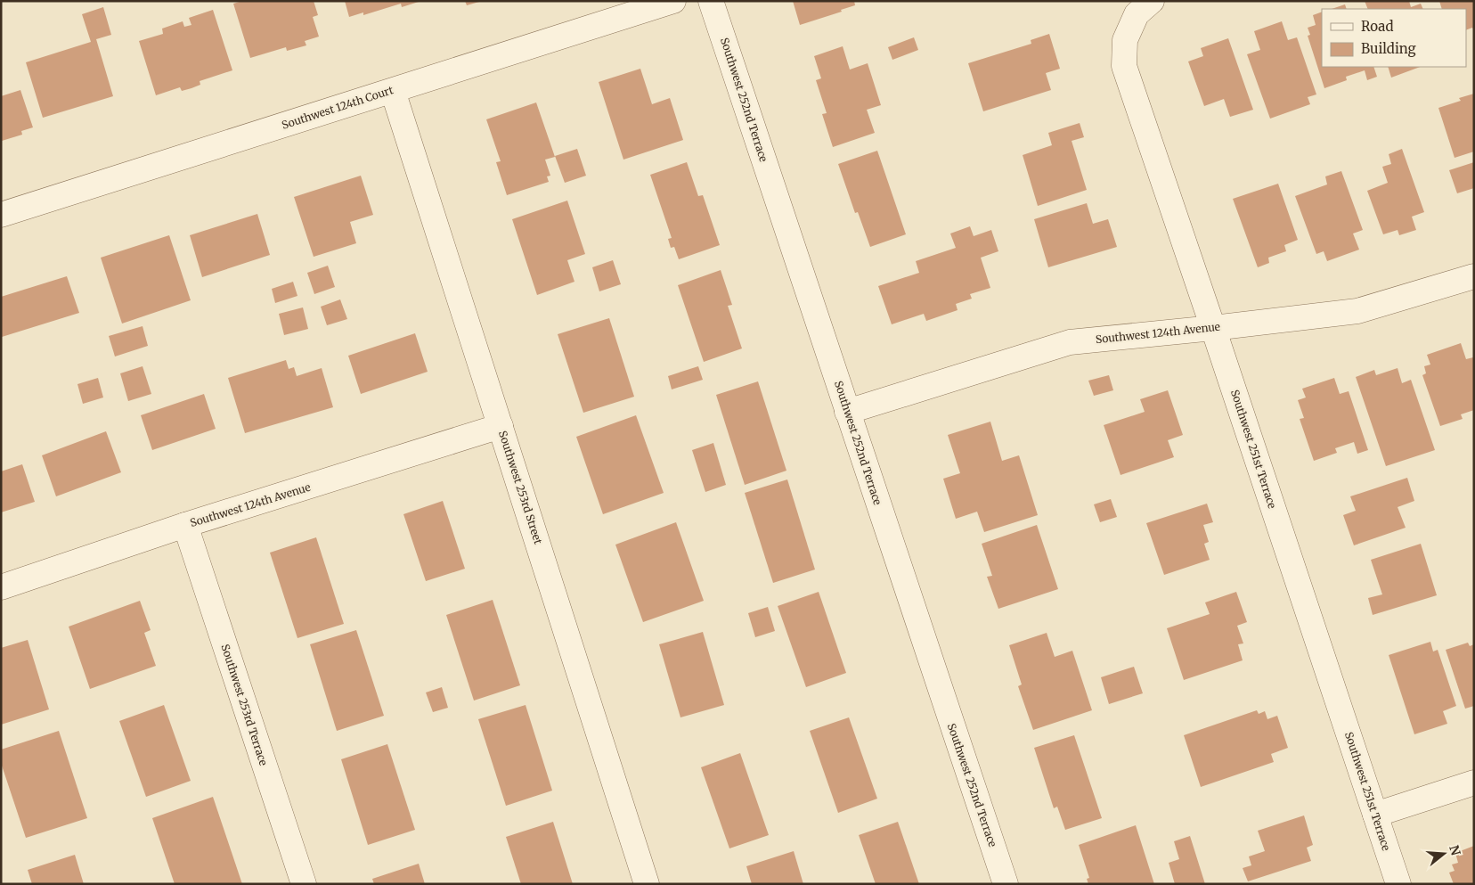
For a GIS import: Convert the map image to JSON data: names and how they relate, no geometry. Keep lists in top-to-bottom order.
{
  "streets": {
    "street": [
      "Southwest 252nd Terrace",
      "Southwest 124th Court",
      "Southwest 124th Avenue",
      "Southwest 251st Terrace",
      "Southwest 253rd Street",
      "Southwest 253rd Terrace"
    ]
  },
  "crossings": [
    ["Southwest 252nd Terrace", "Southwest 124th Avenue"],
    ["Southwest 124th Court", "Southwest 253rd Street"],
    ["Southwest 124th Avenue", "Southwest 251st Terrace"],
    ["Southwest 124th Avenue", "Southwest 253rd Street"],
    ["Southwest 124th Avenue", "Southwest 253rd Terrace"]
  ],
  "legend": ["Road", "Building"],
  "north": "right"
}
